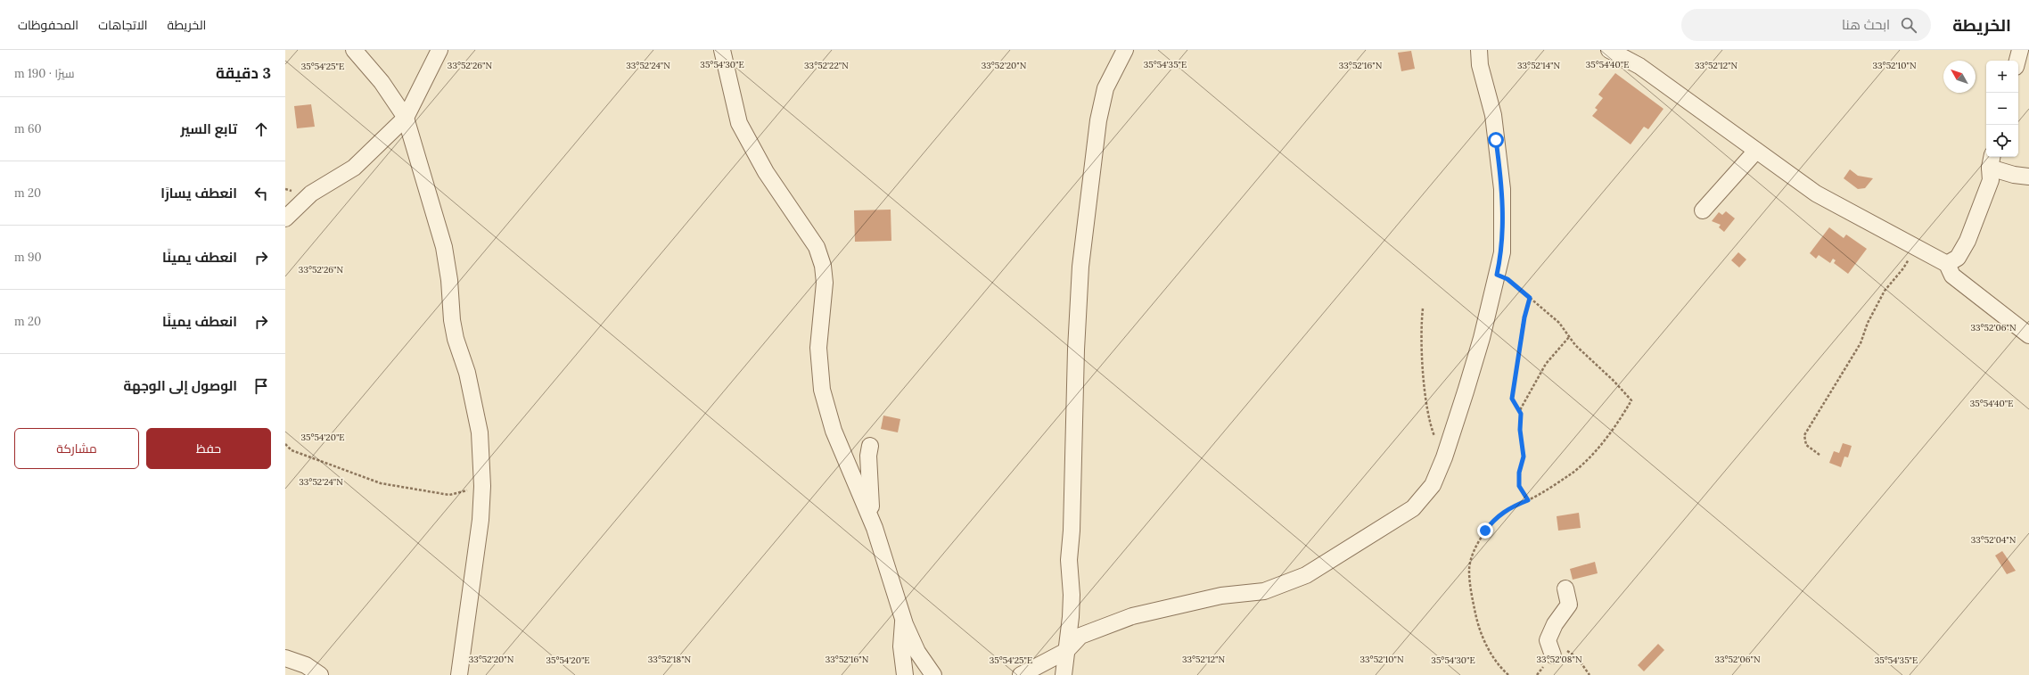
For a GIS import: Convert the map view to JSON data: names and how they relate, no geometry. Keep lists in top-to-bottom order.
{
  "north": "top left",
  "page": {
    "header": "الخريطة",
    "search": "ابحث هنا",
    "nav": ["الخريطة", "الاتجاهات", "المحفوظات"],
    "heading": ["3 دقيقة", "سيرًا · 190 m"],
    "map_buttons": ["+", "−"],
    "list": [
      ["تابع السير", "60 m"],
      ["انعطف يسارًا", "20 m"],
      ["انعطف يمينًا", "90 m"],
      ["انعطف يمينًا", "20 m"],
      "الوصول إلى الوجهة"
    ],
    "buttons": ["حفظ", "مشاركة"]
  },
  "coordinates": [
    "35°54'30\"E",
    "35°54'35\"E",
    "35°54'40\"E",
    "33°52'26\"N",
    "33°52'24\"N",
    "33°52'22\"N",
    "33°52'20\"N",
    "33°52'16\"N",
    "33°52'14\"N",
    "33°52'12\"N",
    "33°52'10\"N",
    "35°54'25\"E",
    "33°52'06\"N",
    "35°54'20\"E",
    "33°52'04\"N",
    "33°52'18\"N",
    "33°52'08\"N"
  ]
}
